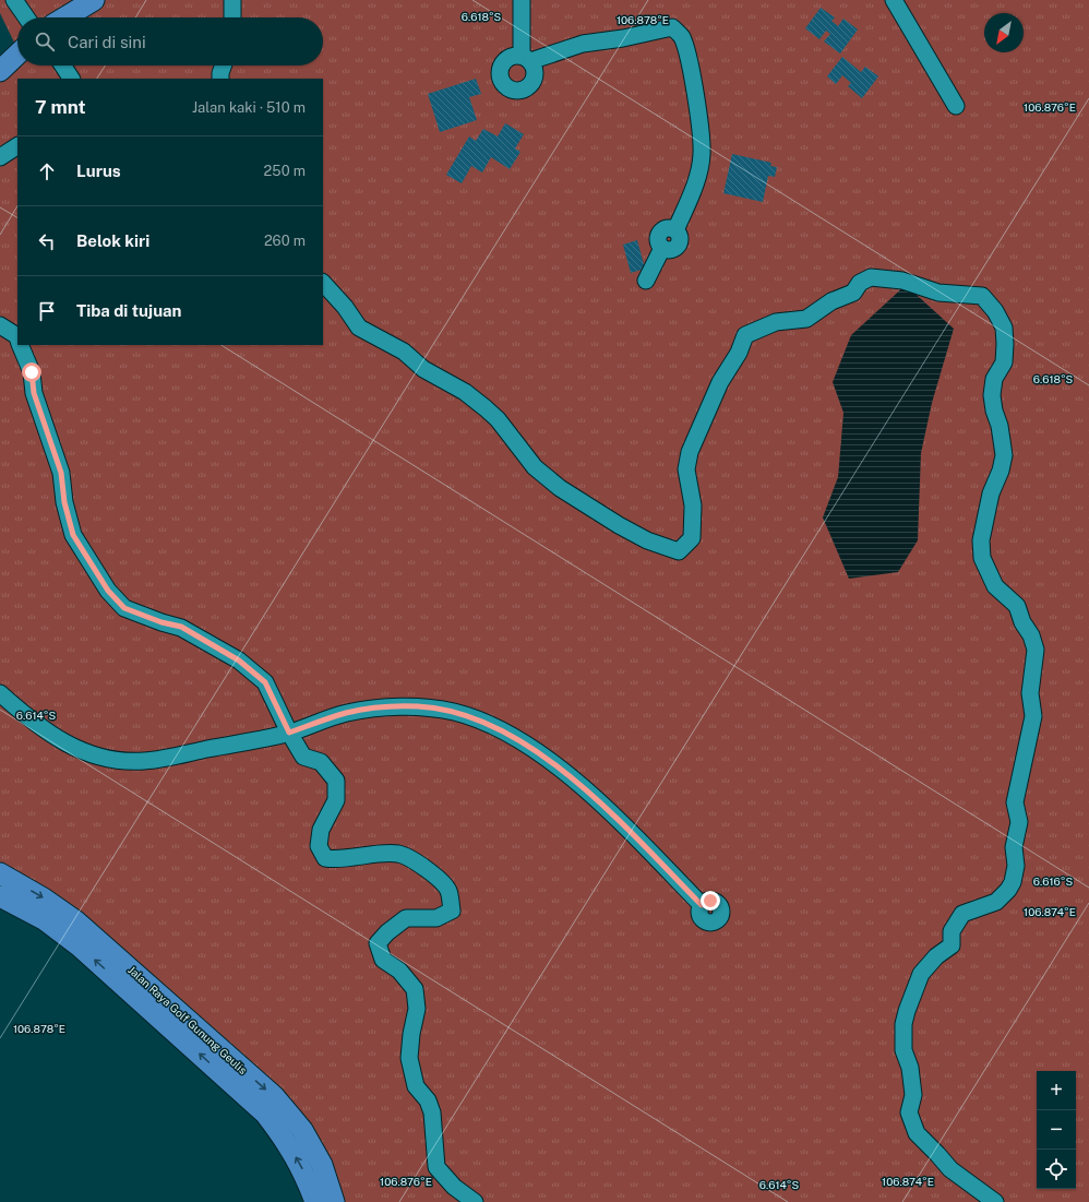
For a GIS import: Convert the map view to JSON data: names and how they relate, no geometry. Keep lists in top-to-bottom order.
{
  "streets": {
    "main road": ["Jalan Raya Golf Gunung Geulis"]
  },
  "north": "bottom left",
  "page": {
    "search": "Cari di sini",
    "heading": ["7 mnt", "Jalan kaki · 510 m"],
    "list": [
      ["Lurus", "250 m"],
      ["Belok kiri", "260 m"],
      "Tiba di tujuan"
    ],
    "map_buttons": ["+", "−"]
  },
  "coordinates": [
    "6.618°S",
    "106.878°E",
    "106.876°E",
    "6.614°S",
    "6.616°S",
    "106.874°E"
  ]
}
